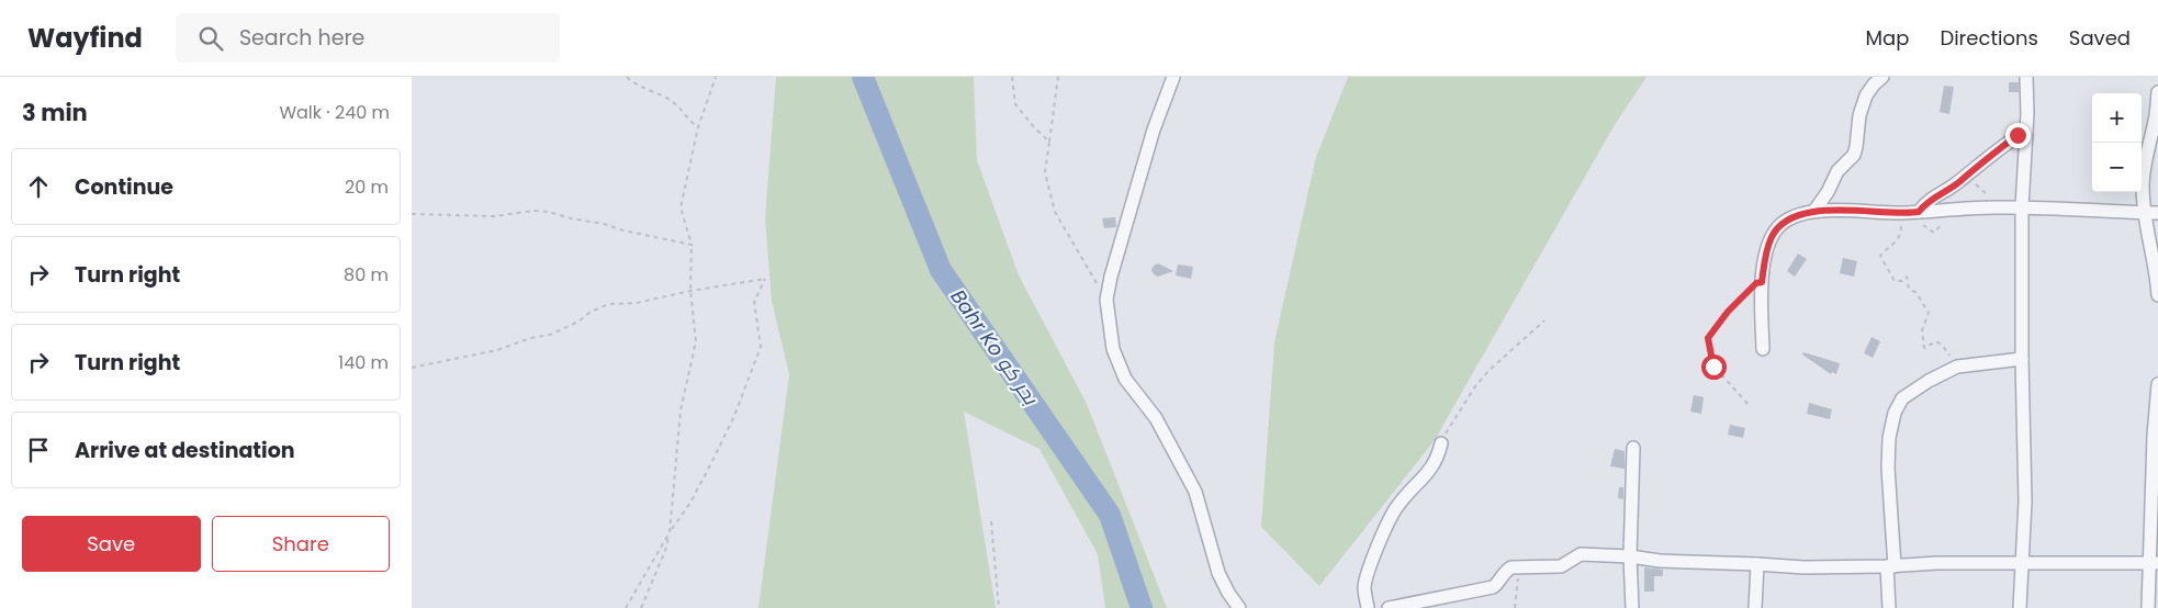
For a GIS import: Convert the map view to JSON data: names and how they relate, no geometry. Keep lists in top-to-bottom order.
{
  "water": ["Bahr Ko بحر كو"],
  "page": {
    "header": "Wayfind",
    "search": "Search here",
    "nav": ["Map", "Directions", "Saved"],
    "heading": ["3 min", "Walk · 240 m"],
    "map_buttons": ["+", "−"],
    "list": [
      ["Continue", "20 m"],
      ["Turn right", "80 m"],
      ["Turn right", "140 m"],
      "Arrive at destination"
    ],
    "buttons": ["Save", "Share"]
  }
}
